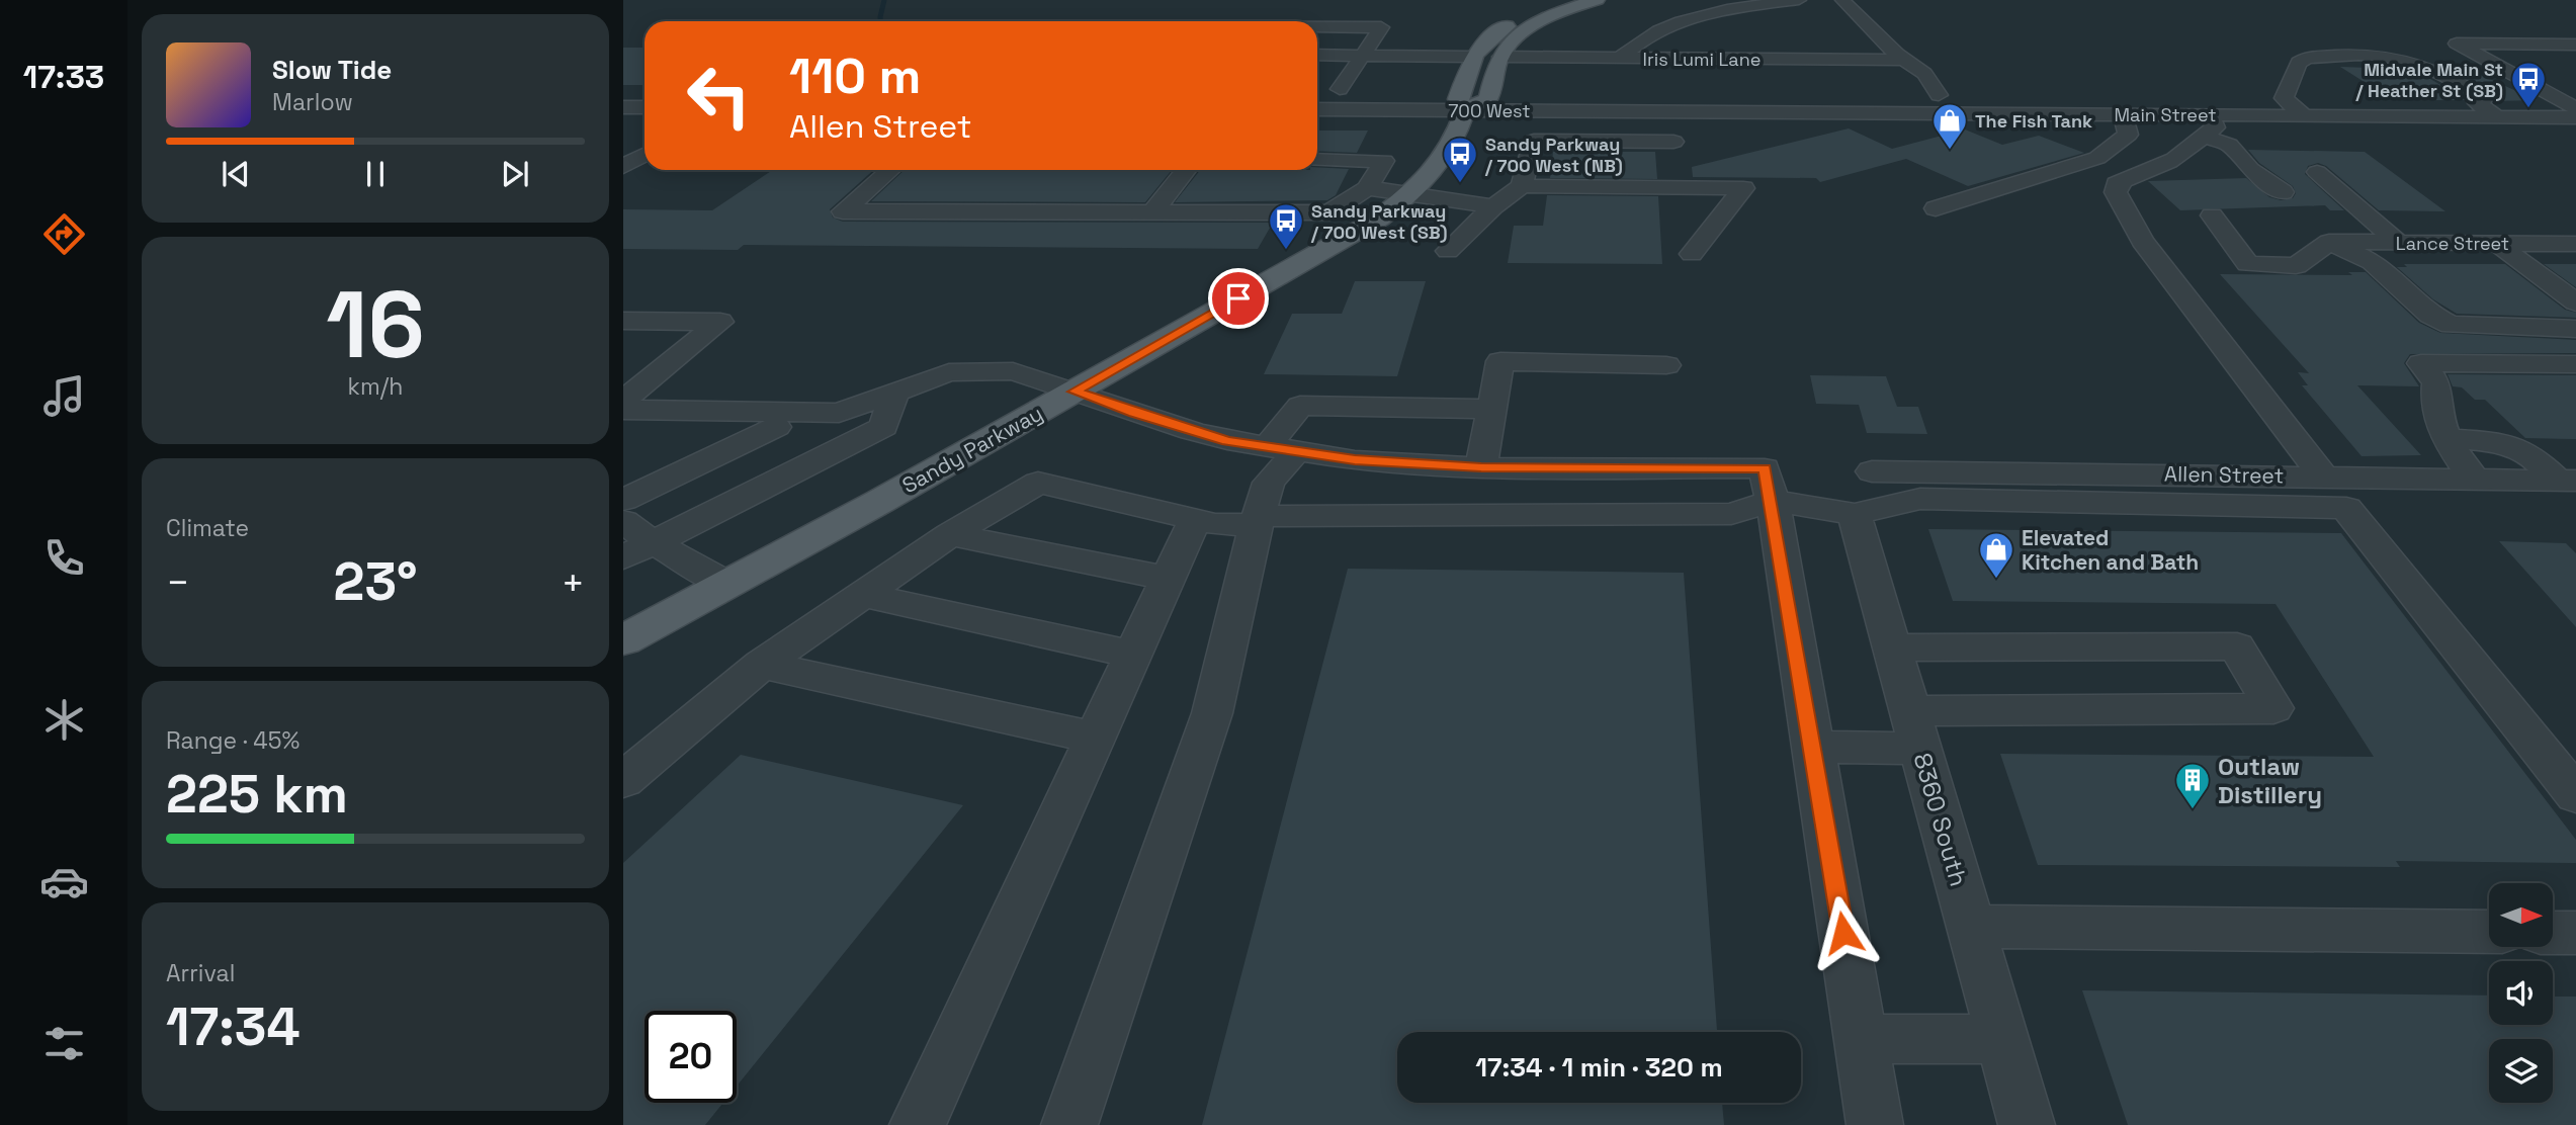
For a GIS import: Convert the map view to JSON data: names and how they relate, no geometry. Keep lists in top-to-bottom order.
{
  "streets": {
    "main road": ["Sandy Parkway"],
    "street": [
      "Iris Lumi Lane",
      "700 West",
      "Main Street",
      "Lance Street",
      "Allen Street",
      "8360 South"
    ]
  },
  "crossings": [
    ["700 West", "Main Street"],
    ["700 West", "Sandy Parkway"]
  ],
  "places": {
    "bus stop": ["Midvale Main St / Heather St (SB)", "Sandy Parkway / 700 West (NB)", "Sandy Parkway / 700 West (SB)"],
    "shop": ["The Fish Tank", "Elevated Kitchen and Bath"],
    "building": ["Outlaw Distillery"]
  },
  "north": "right",
  "page": {
    "tabs": "17:33",
    "turn": ["110 m", "Allen Street"],
    "song": ["Slow Tide", "Marlow"],
    "tile": [
      ["16", "km/h"],
      "Climate",
      ["Range · 45%", "225 km"],
      ["Arrival", "17:34"]
    ],
    "heat": ["−", "23°", "+"],
    "limit": "20",
    "trip": "17:34 · 1 min · 320 m"
  }
}
